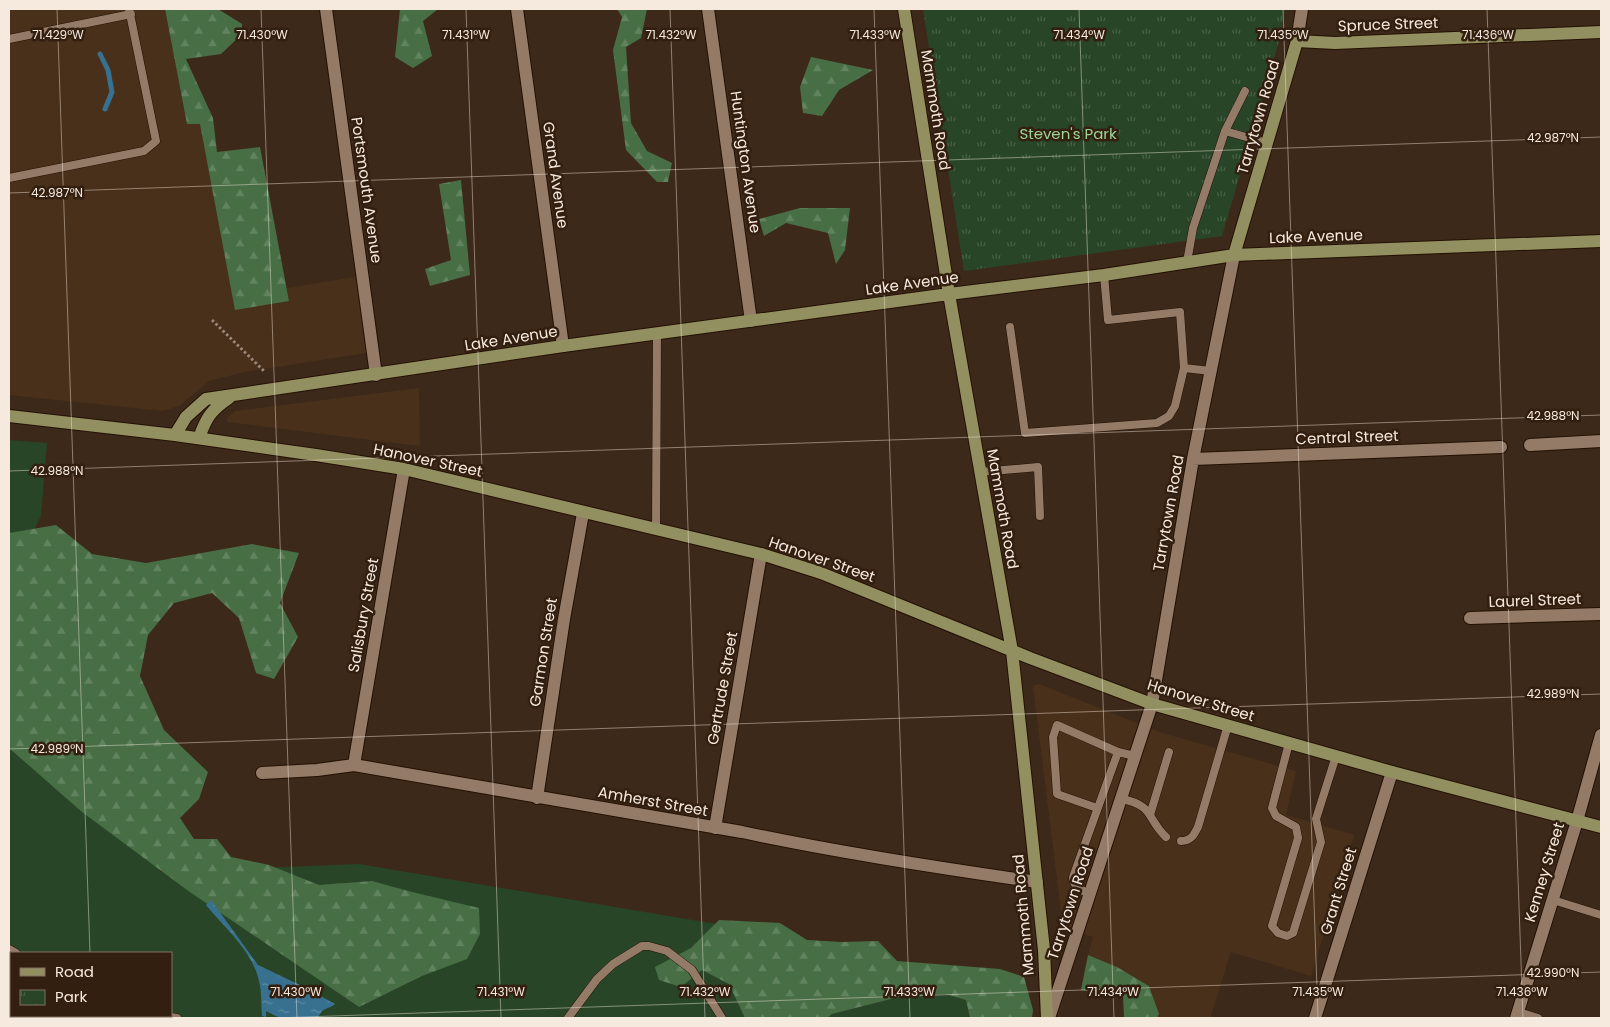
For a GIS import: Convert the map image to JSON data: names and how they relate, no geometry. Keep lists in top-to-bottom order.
{
  "streets": {
    "street": [
      "Spruce Street",
      "Mammoth Road",
      "Tarrytown Road",
      "Huntington Avenue",
      "Grand Avenue",
      "Portsmouth Avenue",
      "Lake Avenue",
      "Central Street",
      "Hanover Street",
      "Laurel Street",
      "Salisbury Street",
      "Garmon Street",
      "Gertrude Street",
      "Amherst Street",
      "Kenney Street",
      "Grant Street"
    ]
  },
  "crossings": [
    ["Spruce Street", "Tarrytown Road"],
    ["Mammoth Road", "Tarrytown Road"],
    ["Mammoth Road", "Lake Avenue"],
    ["Mammoth Road", "Hanover Street"],
    ["Mammoth Road", "Amherst Street"],
    ["Tarrytown Road", "Lake Avenue"],
    ["Tarrytown Road", "Central Street"],
    ["Tarrytown Road", "Hanover Street"],
    ["Huntington Avenue", "Lake Avenue"],
    ["Grand Avenue", "Lake Avenue"],
    ["Portsmouth Avenue", "Lake Avenue"],
    ["Lake Avenue", "Hanover Street"],
    ["Hanover Street", "Salisbury Street"],
    ["Hanover Street", "Garmon Street"],
    ["Hanover Street", "Gertrude Street"],
    ["Hanover Street", "Kenney Street"],
    ["Hanover Street", "Grant Street"],
    ["Salisbury Street", "Amherst Street"],
    ["Garmon Street", "Amherst Street"],
    ["Gertrude Street", "Amherst Street"]
  ],
  "parks": ["Steven's Park"],
  "legend": ["Road", "Park"],
  "coordinates": [
    "71.429°W",
    "71.430°W",
    "71.431°W",
    "71.432°W",
    "71.433°W",
    "71.434°W",
    "71.435°W",
    "71.436°W",
    "42.987°N",
    "42.988°N",
    "42.989°N",
    "42.990°N"
  ]
}
